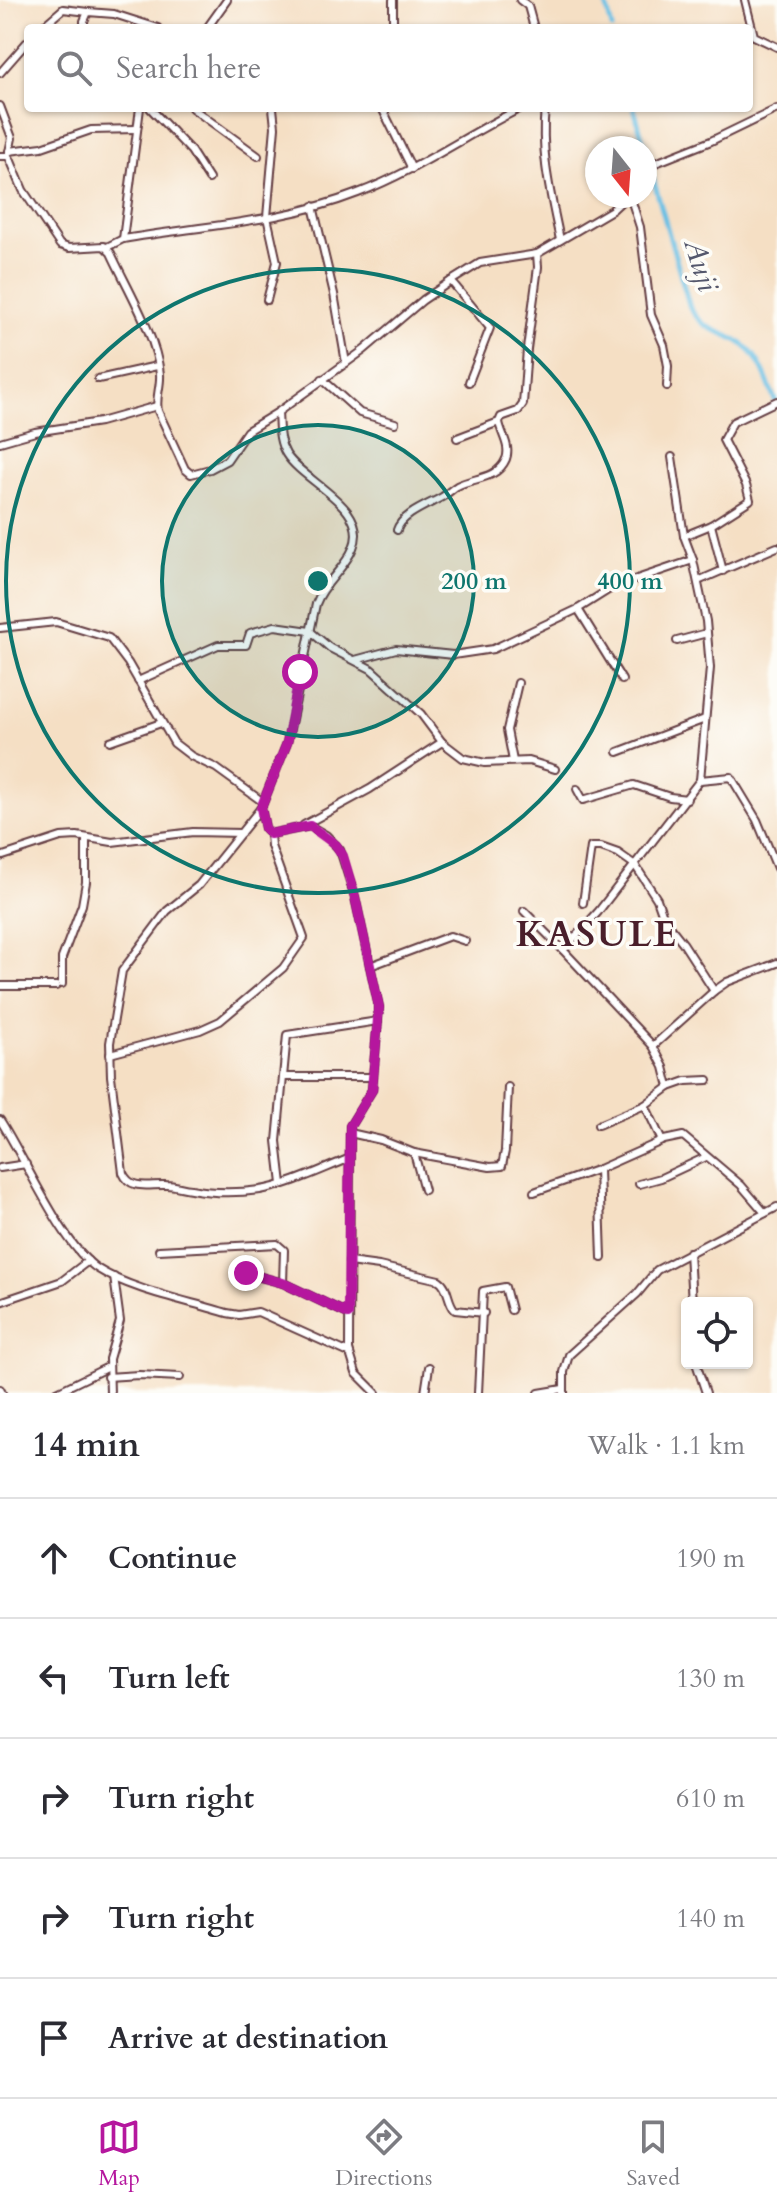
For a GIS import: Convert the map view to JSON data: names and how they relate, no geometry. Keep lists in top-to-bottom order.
{
  "districts": ["KASULE"],
  "water": ["Auji"],
  "north": "bottom",
  "page": {
    "search": "Search here",
    "heading": ["14 min", "Walk · 1.1 km"],
    "list": [
      ["Continue", "190 m"],
      ["Turn left", "130 m"],
      ["Turn right", "610 m"],
      ["Turn right", "140 m"],
      "Arrive at destination"
    ],
    "nav": ["Map", "Directions", "Saved"]
  },
  "rings": ["200 m", "400 m"]
}
